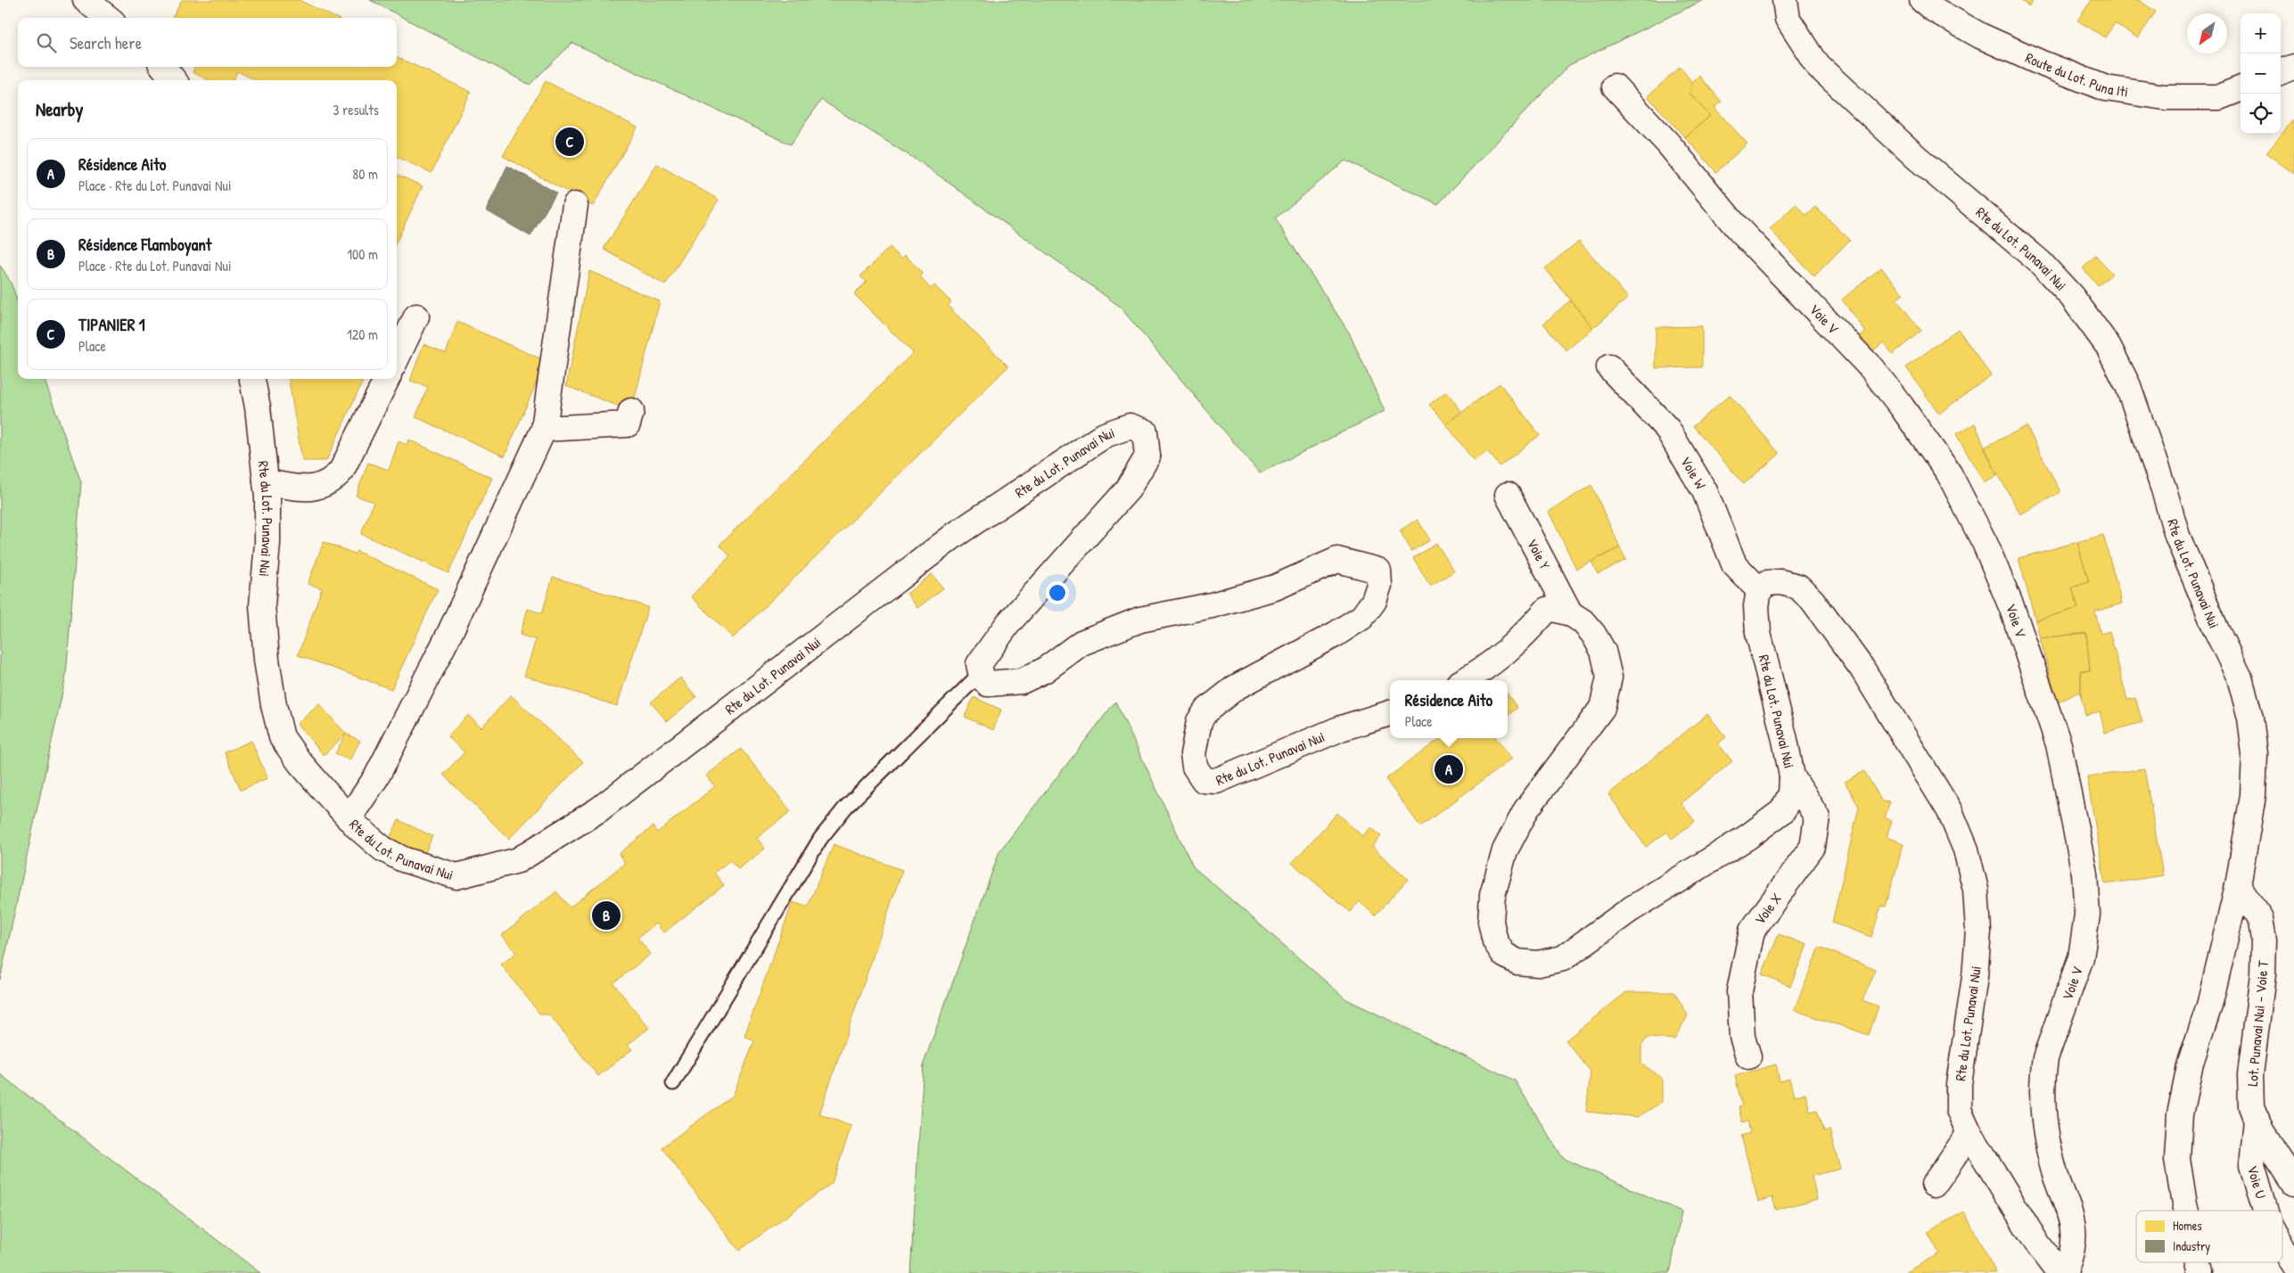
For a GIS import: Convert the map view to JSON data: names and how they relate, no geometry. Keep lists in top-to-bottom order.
{
  "streets": {
    "street": [
      "Route du Lot. Puna Iti",
      "Rte du Lot. Punavai Nui",
      "Voie V",
      "Voie W",
      "Voie Y",
      "Voie X",
      "Lot. Punavai Nui - Voie T",
      "Voie U"
    ]
  },
  "crossings": [
    ["Rte du Lot. Punavai Nui", "Voie W"],
    ["Rte du Lot. Punavai Nui", "Voie Y"],
    ["Rte du Lot. Punavai Nui", "Voie X"],
    ["Rte du Lot. Punavai Nui", "Lot. Punavai Nui - Voie T"],
    ["Lot. Punavai Nui - Voie T", "Voie U"]
  ],
  "legend": ["Homes", "Industry"],
  "north": "bottom left",
  "page": {
    "map_buttons": ["+", "−"],
    "search": "Search here",
    "heading": ["Nearby", "3 results"],
    "pins": ["C", "A", "B"],
    "list": [
      {
        "mark": "A",
        "name": "Résidence Aito",
        "note": "Place · Rte du Lot. Punavai Nui",
        "value": "80 m"
      },
      {
        "mark": "B",
        "name": "Résidence Flamboyant",
        "note": "Place · Rte du Lot. Punavai Nui",
        "value": "100 m"
      },
      {
        "mark": "C",
        "name": "TIPANIER 1",
        "note": "Place",
        "value": "120 m"
      }
    ],
    "popup": ["Résidence Aito", "Place"]
  }
}
